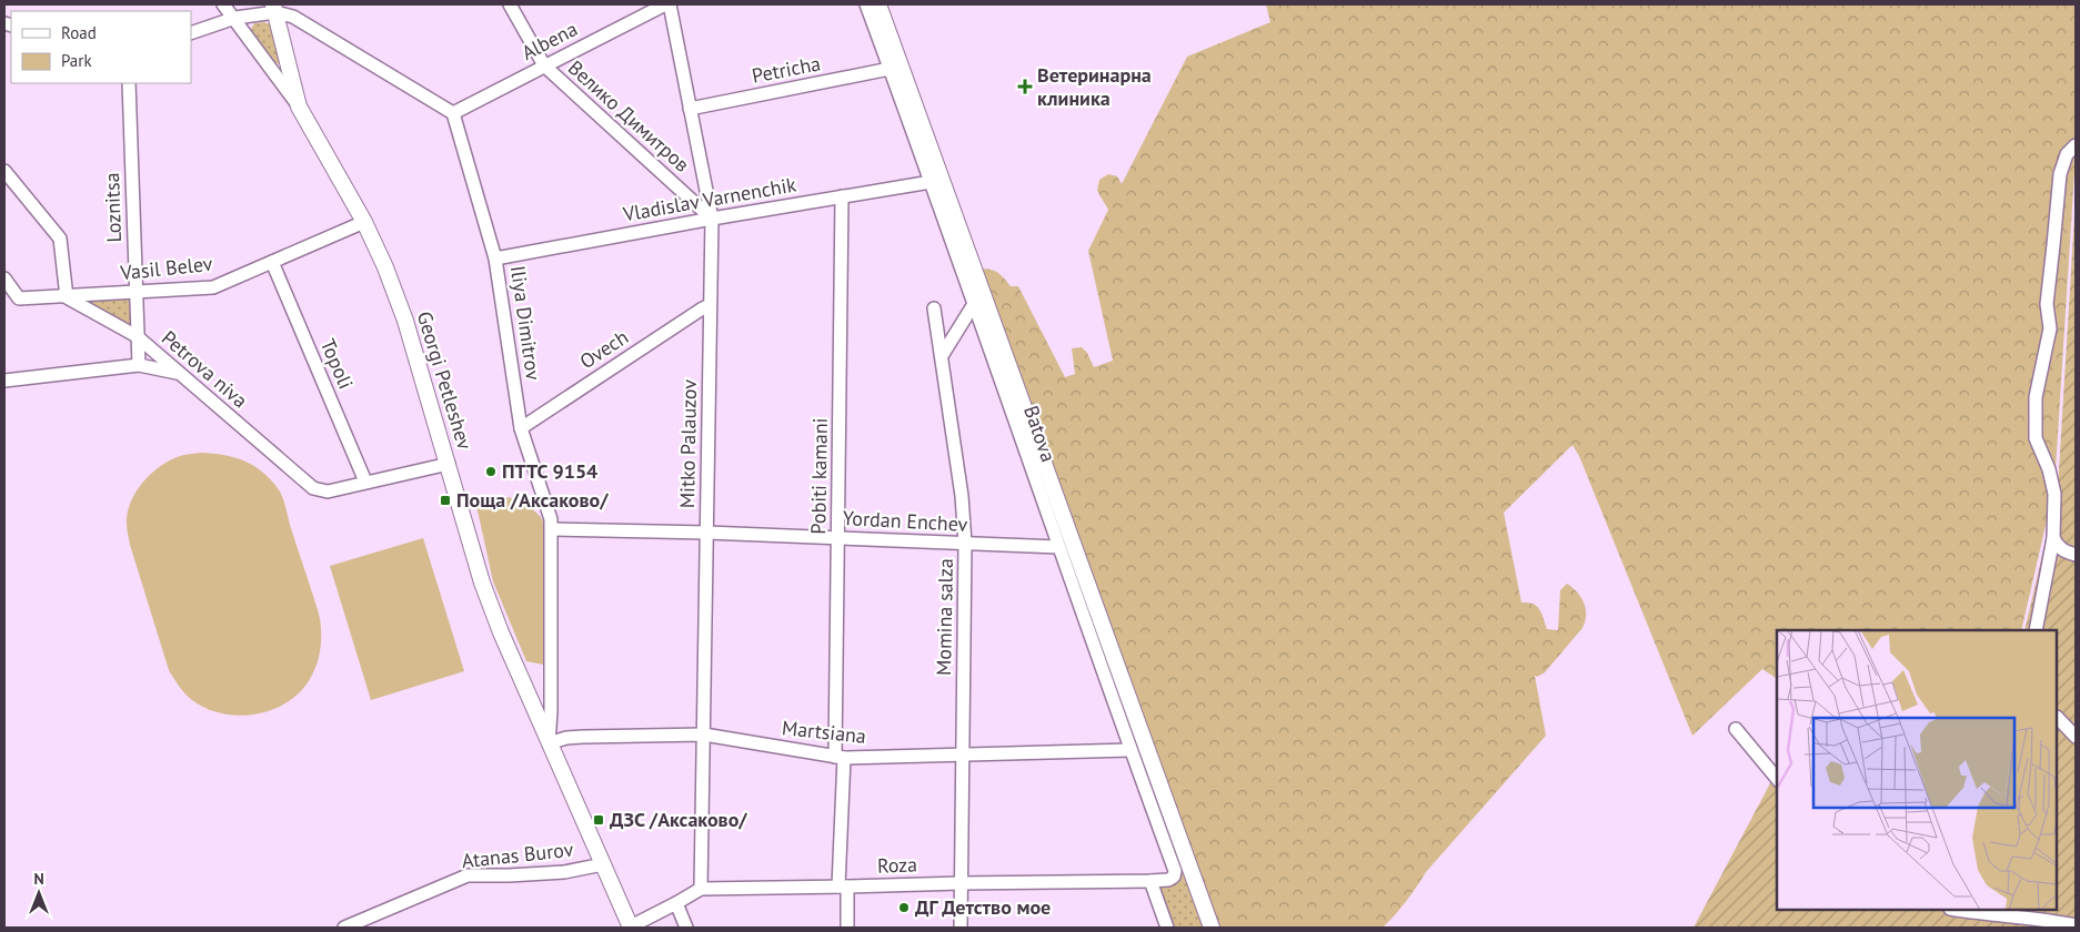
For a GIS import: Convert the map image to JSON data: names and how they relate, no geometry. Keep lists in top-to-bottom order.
{
  "streets": {
    "main road": ["Georgi Petleshev"],
    "street": [
      "Albena",
      "Petricha",
      "Велико Димитров",
      "Vladislav Varnenchik",
      "Loznitsa",
      "Vasil Belev",
      "Iliya Dimitrov",
      "Ovech",
      "Topoli",
      "Petrova niva",
      "Batova",
      "Mitko Palauzov",
      "Pobiti kamani",
      "Yordan Enchev",
      "Momina salza",
      "Martsiana",
      "Atanas Burov",
      "Roza"
    ]
  },
  "crossings": [
    ["Albena", "Велико Димитров"],
    ["Albena", "Iliya Dimitrov"],
    ["Petricha", "Batova"],
    ["Petricha", "Mitko Palauzov"],
    ["Велико Димитров", "Vladislav Varnenchik"],
    ["Велико Димитров", "Mitko Palauzov"],
    ["Vladislav Varnenchik", "Iliya Dimitrov"],
    ["Vladislav Varnenchik", "Batova"],
    ["Vladislav Varnenchik", "Mitko Palauzov"],
    ["Vladislav Varnenchik", "Pobiti kamani"],
    ["Loznitsa", "Vasil Belev"],
    ["Loznitsa", "Petrova niva"],
    ["Vasil Belev", "Topoli"],
    ["Vasil Belev", "Petrova niva"],
    ["Vasil Belev", "Georgi Petleshev"],
    ["Iliya Dimitrov", "Ovech"],
    ["Iliya Dimitrov", "Georgi Petleshev"],
    ["Iliya Dimitrov", "Yordan Enchev"],
    ["Iliya Dimitrov", "Martsiana"],
    ["Ovech", "Mitko Palauzov"],
    ["Topoli", "Petrova niva"],
    ["Petrova niva", "Georgi Petleshev"],
    ["Georgi Petleshev", "Martsiana"],
    ["Georgi Petleshev", "Atanas Burov"],
    ["Georgi Petleshev", "Roza"],
    ["Batova", "Yordan Enchev"],
    ["Batova", "Martsiana"],
    ["Batova", "Roza"],
    ["Mitko Palauzov", "Yordan Enchev"],
    ["Mitko Palauzov", "Martsiana"],
    ["Mitko Palauzov", "Roza"],
    ["Pobiti kamani", "Yordan Enchev"],
    ["Pobiti kamani", "Martsiana"],
    ["Pobiti kamani", "Roza"],
    ["Yordan Enchev", "Momina salza"],
    ["Momina salza", "Martsiana"],
    ["Momina salza", "Roza"]
  ],
  "places": {
    "health": ["Ветеринарна клиника"],
    "other": ["ПТТС 9154", "ДГ Детство мое"],
    "transit": ["Поща /Аксаково/", "ДЗС /Аксаково/"]
  },
  "legend": ["Road", "Park"],
  "north": "top"
}
